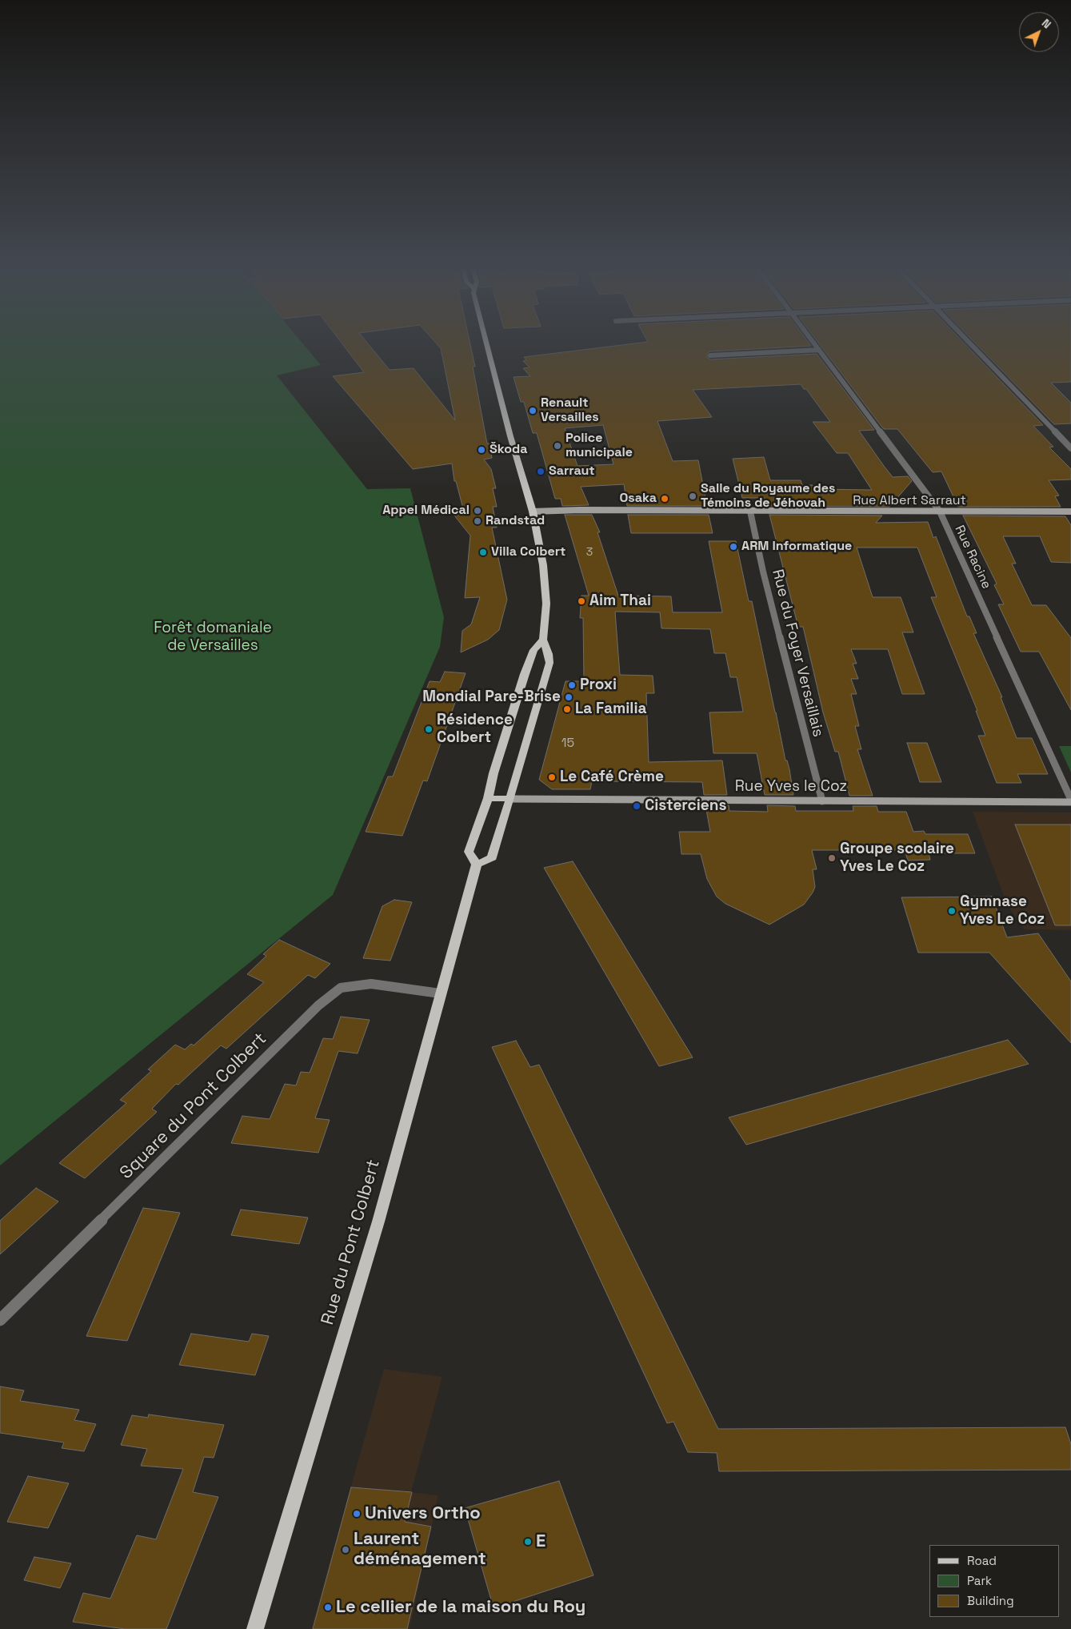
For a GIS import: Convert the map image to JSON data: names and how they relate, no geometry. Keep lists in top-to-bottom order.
{
  "streets": {
    "main road": ["Rue Albert Sarraut", "Rue Yves le Coz", "Rue du Pont Colbert"],
    "street": ["Rue Racine", "Rue du Foyer Versaillais", "Square du Pont Colbert"]
  },
  "crossings": [
    ["Rue Albert Sarraut", "Rue Racine"],
    ["Rue Albert Sarraut", "Rue du Foyer Versaillais"],
    ["Rue Racine", "Rue Yves le Coz"],
    ["Rue du Foyer Versaillais", "Rue Yves le Coz"],
    ["Square du Pont Colbert", "Rue du Pont Colbert"]
  ],
  "parks": ["Forêt domaniale de Versailles"],
  "places": [
    "Renault Versailles",
    "Police municipale",
    "Škoda",
    "Sarraut",
    "Salle du Royaume des Témoins de Jéhovah",
    "Osaka",
    "Appel Médical",
    "Randstad",
    "ARM Informatique",
    "Villa Colbert",
    "Aim Thai",
    "Proxi",
    "Mondial Pare-Brise",
    "La Familia",
    "Résidence Colbert",
    "Le Café Crème",
    "Cisterciens",
    "Groupe scolaire Yves Le Coz",
    "Gymnase Yves Le Coz",
    "Univers Ortho",
    "E",
    "Laurent déménagement",
    "Le cellier de la maison du Roy"
  ],
  "house_numbers": ["3", "15"],
  "legend": ["Road", "Park", "Building"],
  "north": "top right"
}
